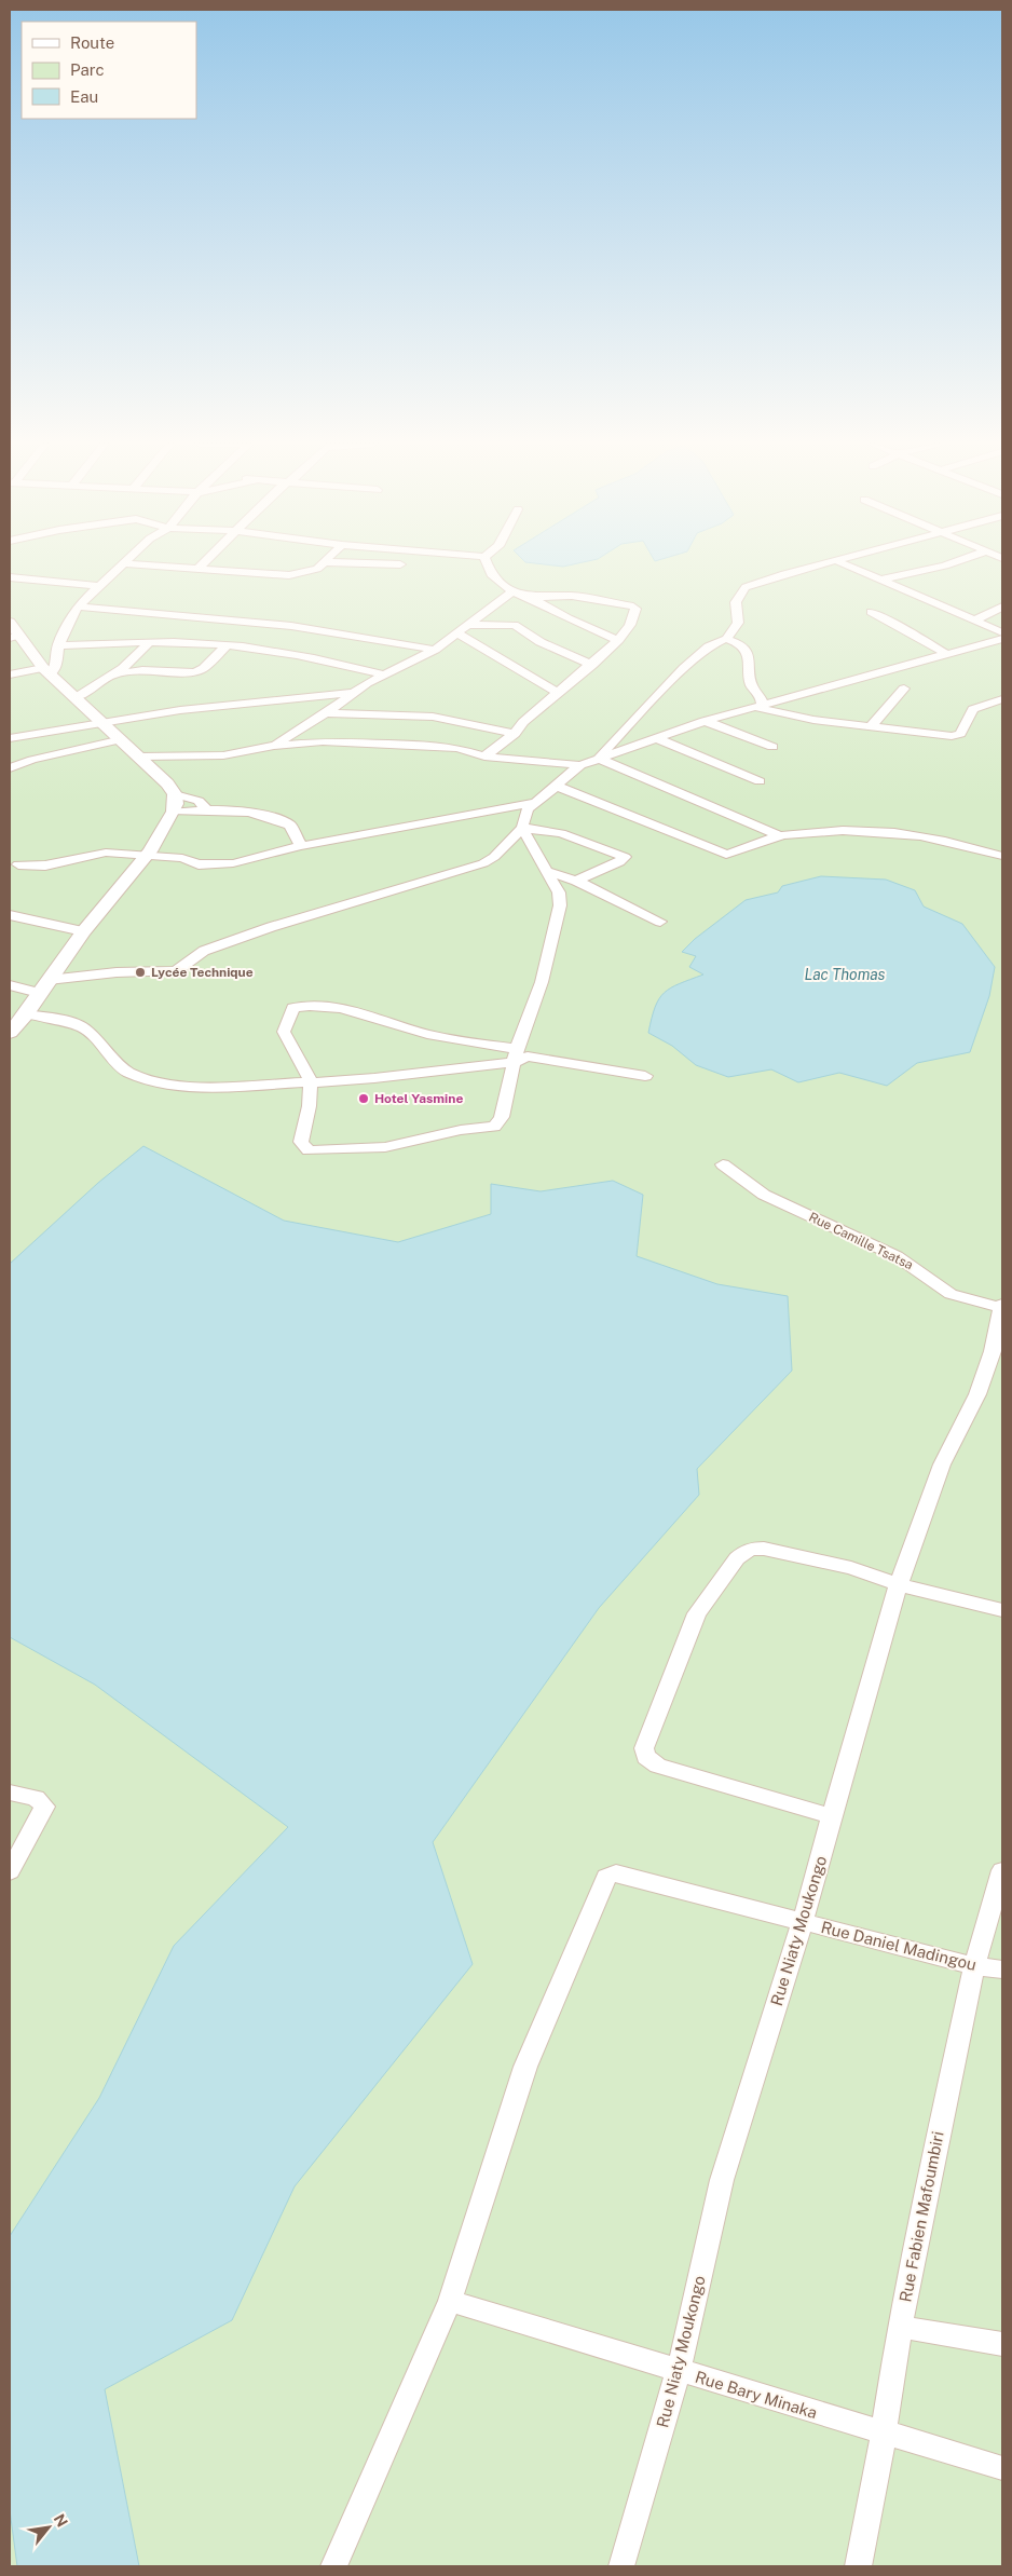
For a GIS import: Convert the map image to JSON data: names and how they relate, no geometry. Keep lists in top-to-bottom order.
{
  "streets": {
    "street": [
      "Rue Camille Tsatsa",
      "Rue Niaty Moukongo",
      "Rue Daniel Madingou",
      "Rue Fabien Mafoumbiri",
      "Rue Bary Minaka"
    ]
  },
  "crossings": [
    ["Rue Camille Tsatsa", "Rue Niaty Moukongo"],
    ["Rue Niaty Moukongo", "Rue Daniel Madingou"],
    ["Rue Niaty Moukongo", "Rue Bary Minaka"],
    ["Rue Daniel Madingou", "Rue Fabien Mafoumbiri"],
    ["Rue Daniel Madingou", "Rue Bary Minaka"],
    ["Rue Fabien Mafoumbiri", "Rue Bary Minaka"]
  ],
  "water": ["Lac Thomas"],
  "places": ["Lycée Technique", "Hotel Yasmine"],
  "legend": ["Route", "Parc", "Eau"],
  "north": "top right"
}
